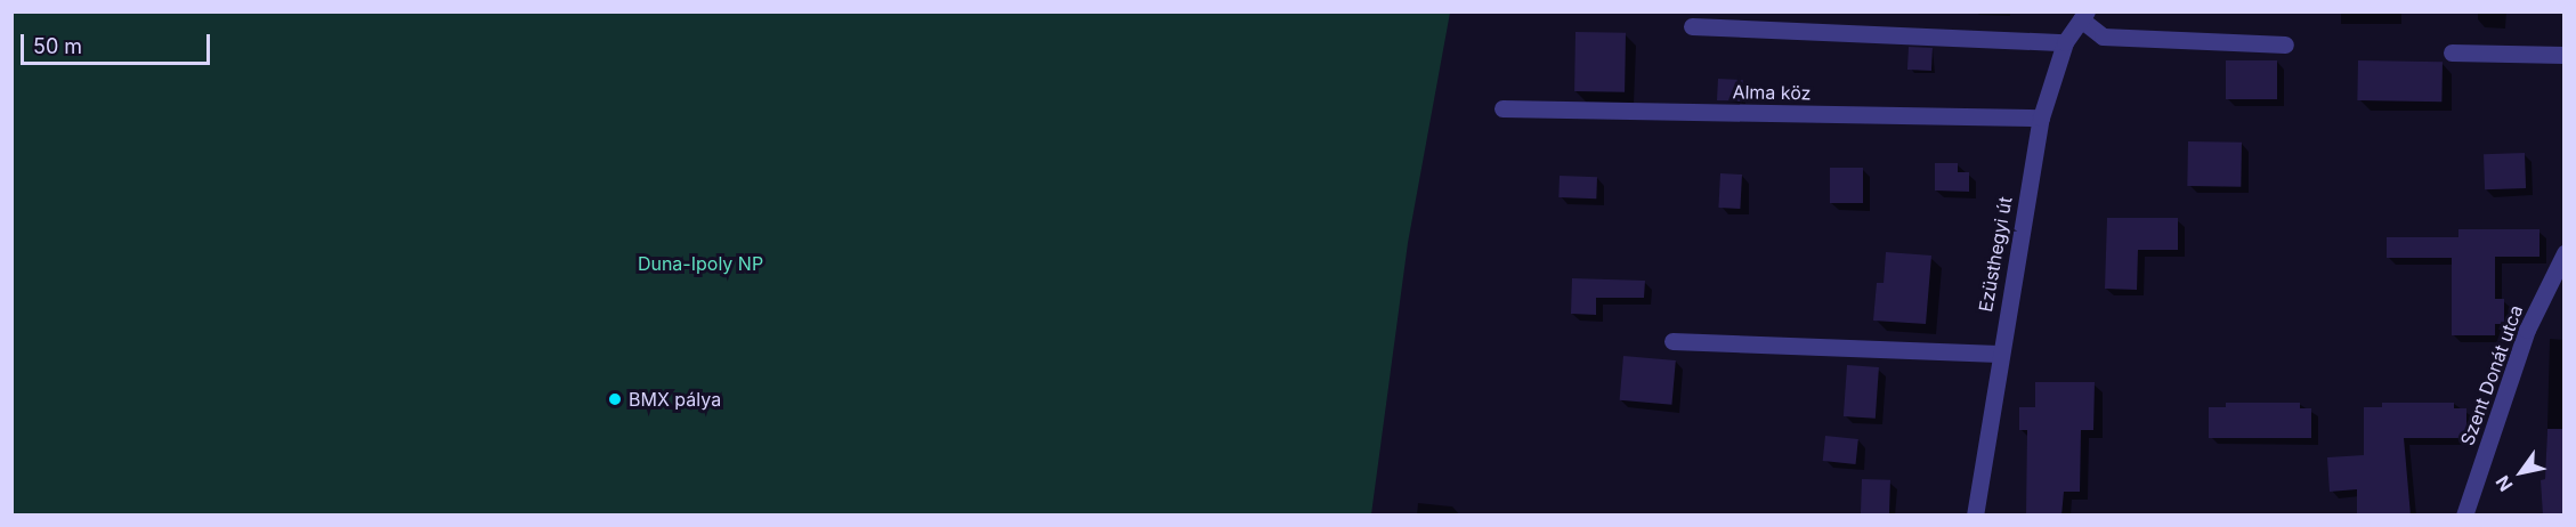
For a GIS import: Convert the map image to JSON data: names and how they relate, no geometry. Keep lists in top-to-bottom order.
{
  "streets": {
    "street": ["Alma köz", "Ezüsthegyi út", "Szent Donát utca"]
  },
  "crossings": [
    ["Alma köz", "Ezüsthegyi út"]
  ],
  "parks": ["Duna-Ipoly NP"],
  "places": ["BMX pálya"],
  "scale_bar": "50 m",
  "north": "bottom left"
}
